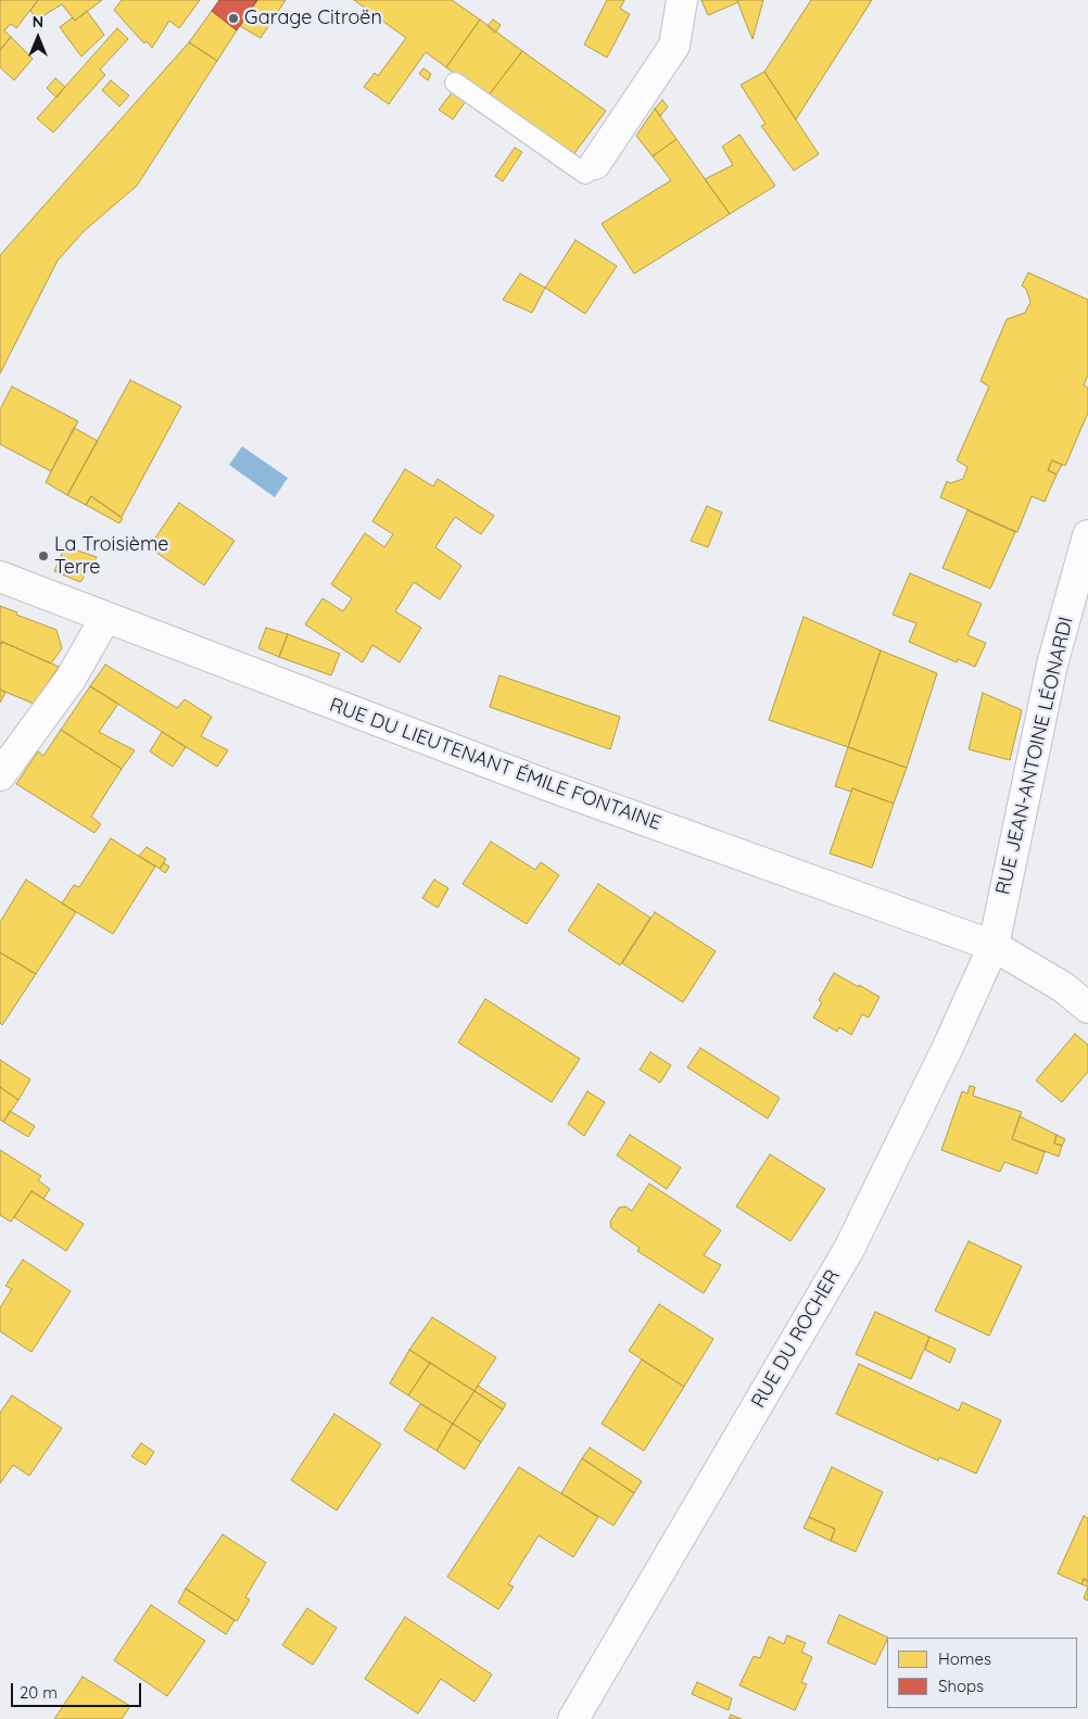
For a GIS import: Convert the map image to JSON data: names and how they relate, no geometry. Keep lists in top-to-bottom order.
{
  "streets": {
    "street": ["RUE JEAN-ANTOINE LÉONARDI", "RUE DU LIEUTENANT ÉMILE FONTAINE", "RUE DU ROCHER"]
  },
  "crossings": [
    ["RUE JEAN-ANTOINE LÉONARDI", "RUE DU LIEUTENANT ÉMILE FONTAINE"],
    ["RUE JEAN-ANTOINE LÉONARDI", "RUE DU ROCHER"],
    ["RUE DU LIEUTENANT ÉMILE FONTAINE", "RUE DU ROCHER"]
  ],
  "places": ["Garage Citroën", "La Troisième Terre"],
  "legend": ["Homes", "Shops"],
  "scale_bar": "20 m",
  "north": "top"
}
